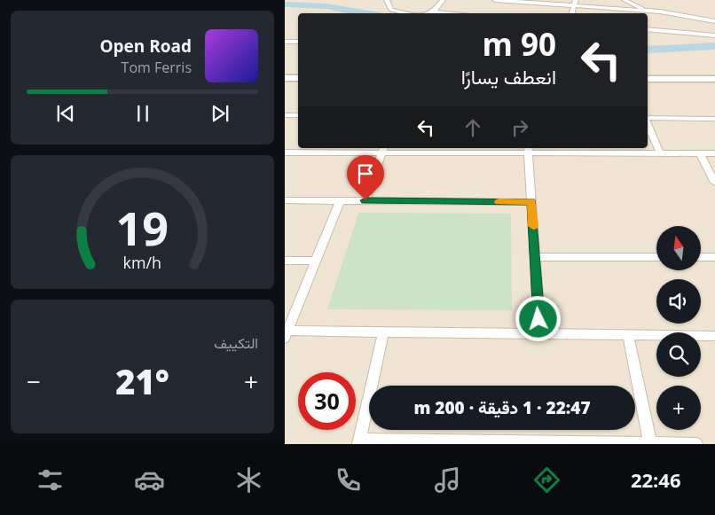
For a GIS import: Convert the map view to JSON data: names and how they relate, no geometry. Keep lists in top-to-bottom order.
{
  "north": "top",
  "page": {
    "turn": ["90 m", "انعطف يسارًا"],
    "song": ["Open Road", "Tom Ferris"],
    "map_buttons": "+",
    "tile": "التكييف",
    "heat": ["−", "21°", "+"],
    "limit": "30",
    "trip": "22:47 · 1 دقيقة · 200 m",
    "tabs": "22:46",
    "gauge": ["19", "km/h"]
  }
}
